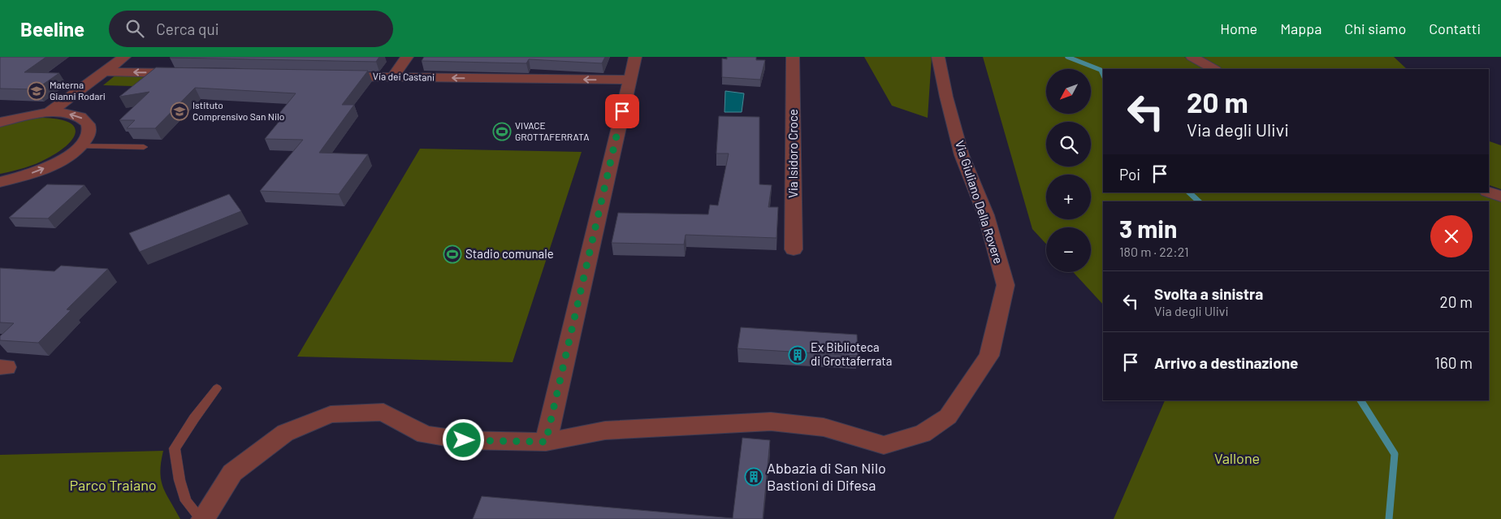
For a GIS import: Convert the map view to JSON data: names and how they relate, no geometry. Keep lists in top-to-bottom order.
{
  "streets": {
    "street": ["Via dei Castani", "Via Isidoro Croce", "Via Giuliano Della Rovere"]
  },
  "one_way": ["Via dei Castani"],
  "parks": ["Vallone", "Parco Traiano"],
  "places": {
    "school or university": ["Materna Gianni Rodari", "Istituto Comprensivo San Nilo"],
    "sports": ["VIVACE GROTTAFERRATA", "Stadio comunale"],
    "building": ["Ex Biblioteca di Grottaferrata", "Abbazia di San Nilo Bastioni di Difesa"]
  },
  "north": "bottom left",
  "page": {
    "header": "Beeline",
    "search": "Cerca qui",
    "nav": [
      "Home",
      "Mappa",
      "Chi siamo",
      "Contatti"
    ],
    "map_buttons": ["+", "−"],
    "turn": ["20 m", "Via degli Ulivi"],
    "then": "Poi",
    "heading": ["3 min", "180 m · 22:21"],
    "list": [
      {
        "name": "Svolta a sinistra",
        "note": "Via degli Ulivi",
        "value": "20 m"
      },
      {
        "name": "Arrivo a destinazione",
        "value": "160 m"
      }
    ]
  }
}
